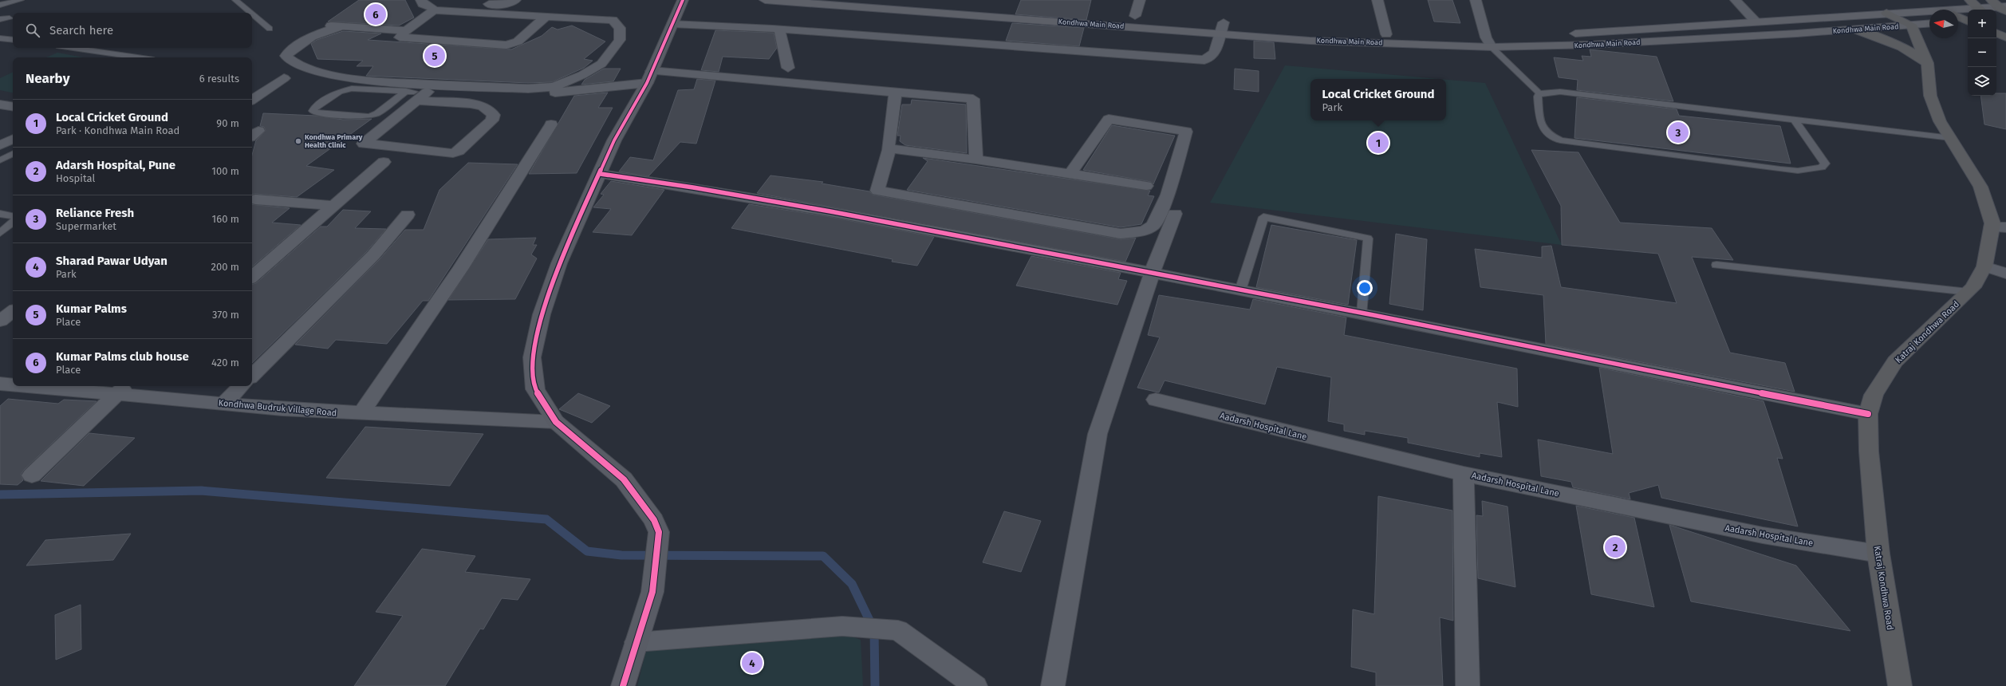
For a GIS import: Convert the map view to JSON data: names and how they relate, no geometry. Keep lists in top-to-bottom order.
{
  "streets": {
    "highway": ["Katraj Kondhwa Road"],
    "main road": ["Kondhwa Main Road"],
    "street": ["Kondhwa Budruk Village Road", "Aadarsh Hospital Lane"]
  },
  "crossings": [
    ["Kondhwa Main Road", "Katraj Kondhwa Road"],
    ["Katraj Kondhwa Road", "Aadarsh Hospital Lane"]
  ],
  "places": ["Kondhwa Primary Health Clinic"],
  "north": "left",
  "page": {
    "pins": [
      "6",
      "5",
      "3",
      "1",
      "2",
      "4"
    ],
    "map_buttons": ["+", "−"],
    "search": "Search here",
    "heading": ["Nearby", "6 results"],
    "popup": ["Local Cricket Ground", "Park"],
    "list": [
      {
        "mark": "1",
        "name": "Local Cricket Ground",
        "note": "Park · Kondhwa Main Road",
        "value": "90 m"
      },
      {
        "mark": "2",
        "name": "Adarsh Hospital, Pune",
        "note": "Hospital",
        "value": "100 m"
      },
      {
        "mark": "3",
        "name": "Reliance Fresh",
        "note": "Supermarket",
        "value": "160 m"
      },
      {
        "mark": "4",
        "name": "Sharad Pawar Udyan",
        "note": "Park",
        "value": "200 m"
      },
      {
        "mark": "5",
        "name": "Kumar Palms",
        "note": "Place",
        "value": "370 m"
      },
      {
        "mark": "6",
        "name": "Kumar Palms club house",
        "note": "Place",
        "value": "420 m"
      }
    ]
  }
}
